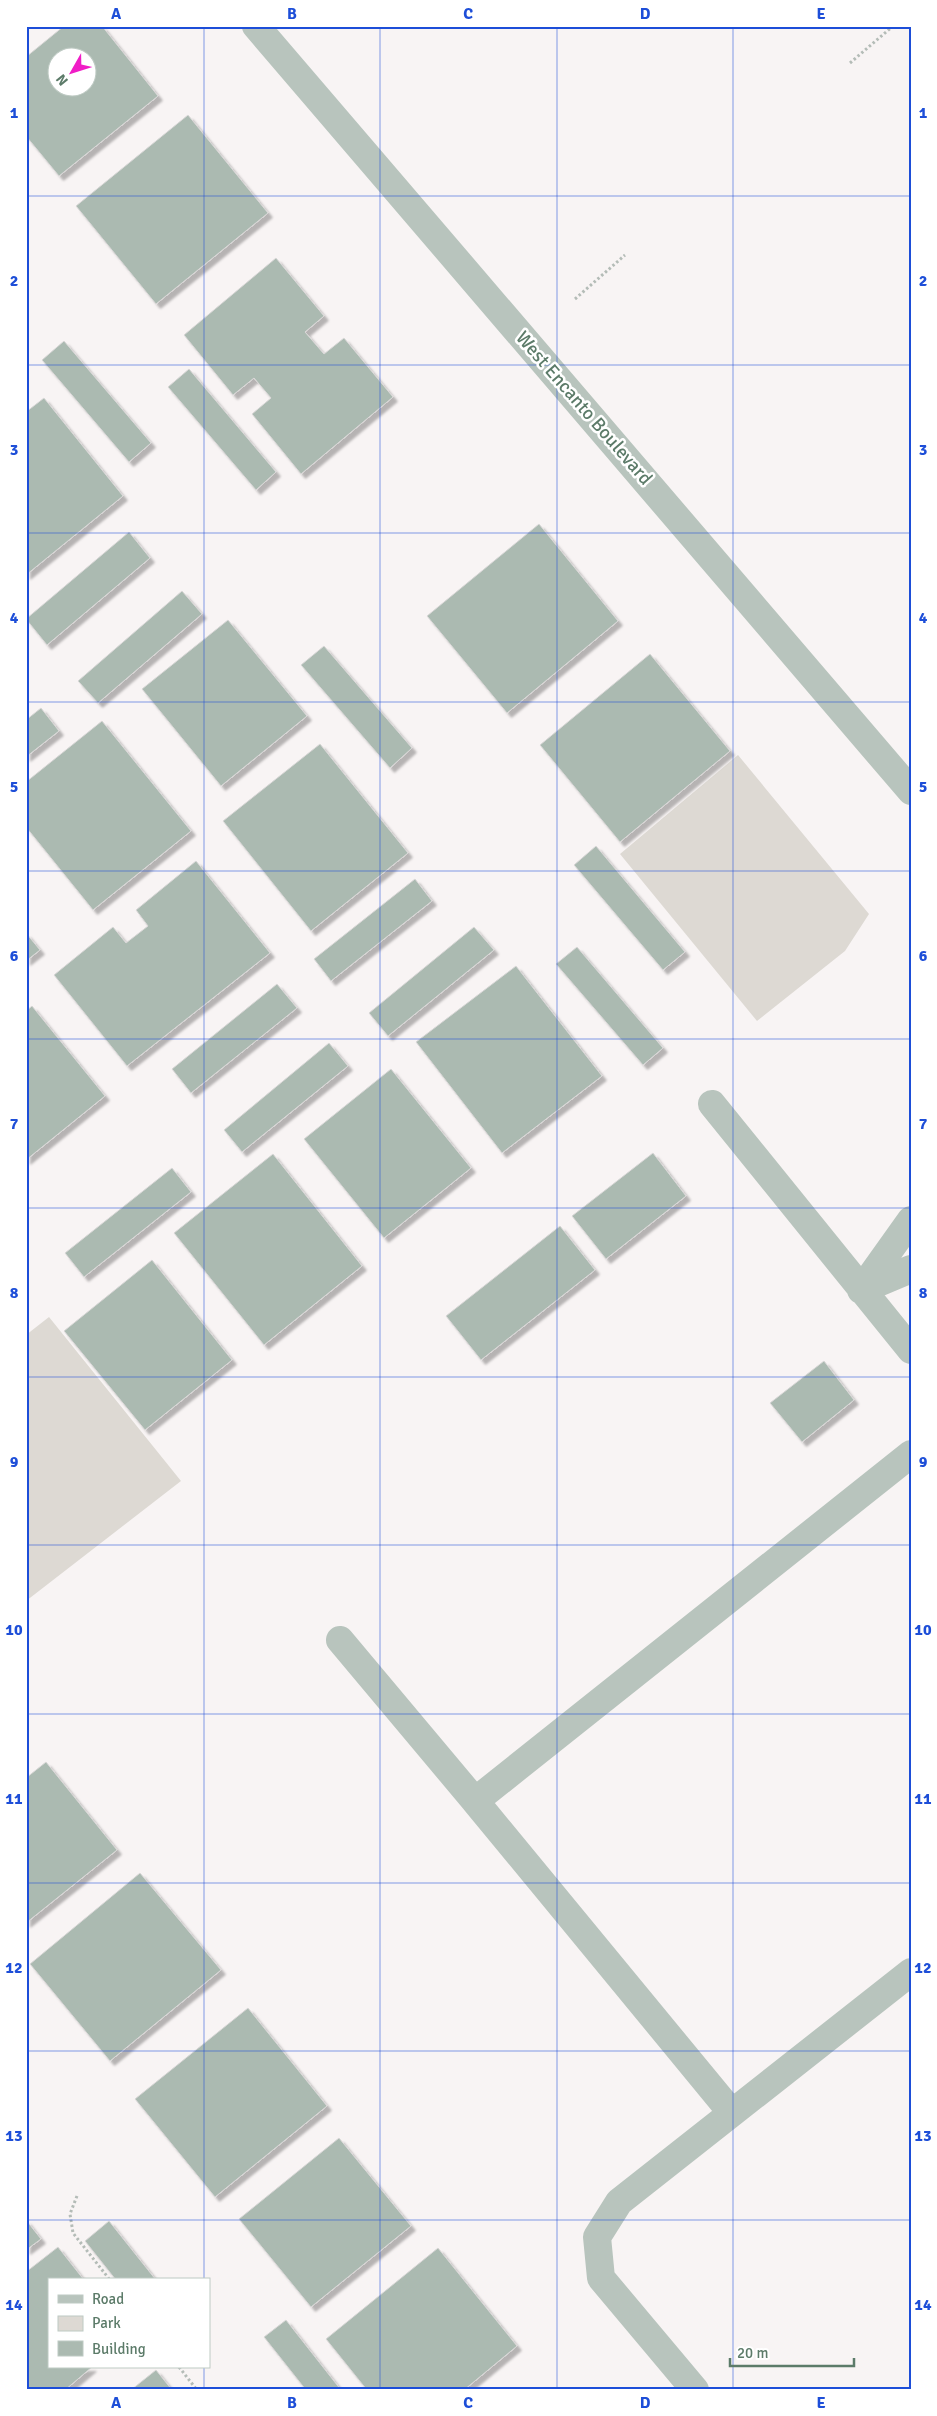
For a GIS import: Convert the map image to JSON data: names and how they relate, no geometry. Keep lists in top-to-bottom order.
{
  "streets": {
    "street": ["West Encanto Boulevard"]
  },
  "legend": ["Road", "Park", "Building"],
  "scale_bar": "20 m",
  "north": "bottom left",
  "grid": {
    "columns": [
      "A",
      "B",
      "C",
      "D",
      "E"
    ],
    "rows": [
      "1",
      "2",
      "3",
      "4",
      "5",
      "6",
      "7",
      "8",
      "9",
      "10",
      "11",
      "12",
      "13",
      "14"
    ]
  }
}
